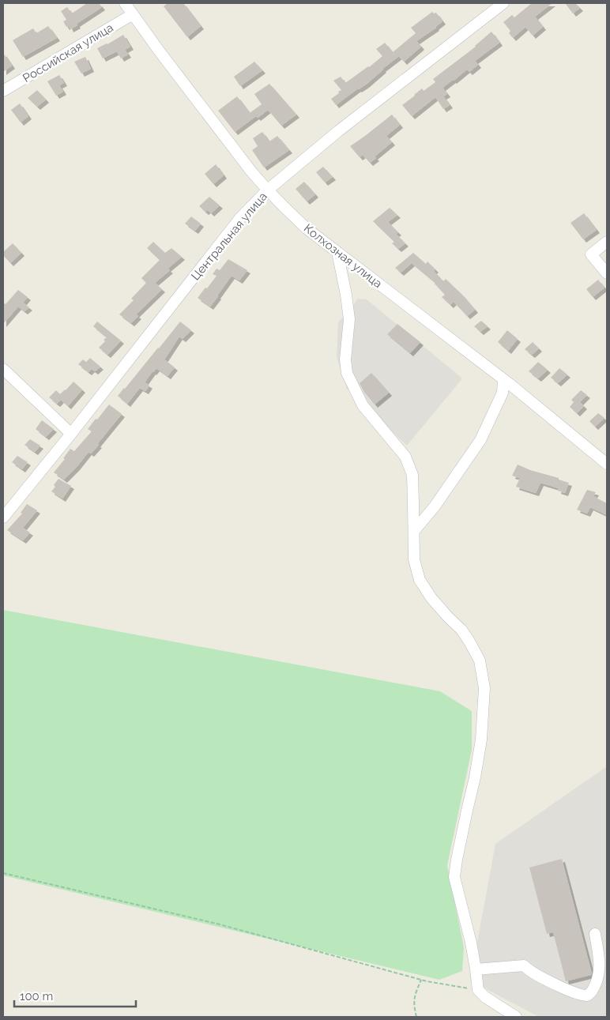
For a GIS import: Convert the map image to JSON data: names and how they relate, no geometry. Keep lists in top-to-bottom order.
{
  "streets": {
    "street": ["Российская улица", "Центральная улица", "Колхозная улица"]
  },
  "crossings": [
    ["Российская улица", "Колхозная улица"],
    ["Центральная улица", "Колхозная улица"]
  ],
  "scale_bar": "100 m"
}
